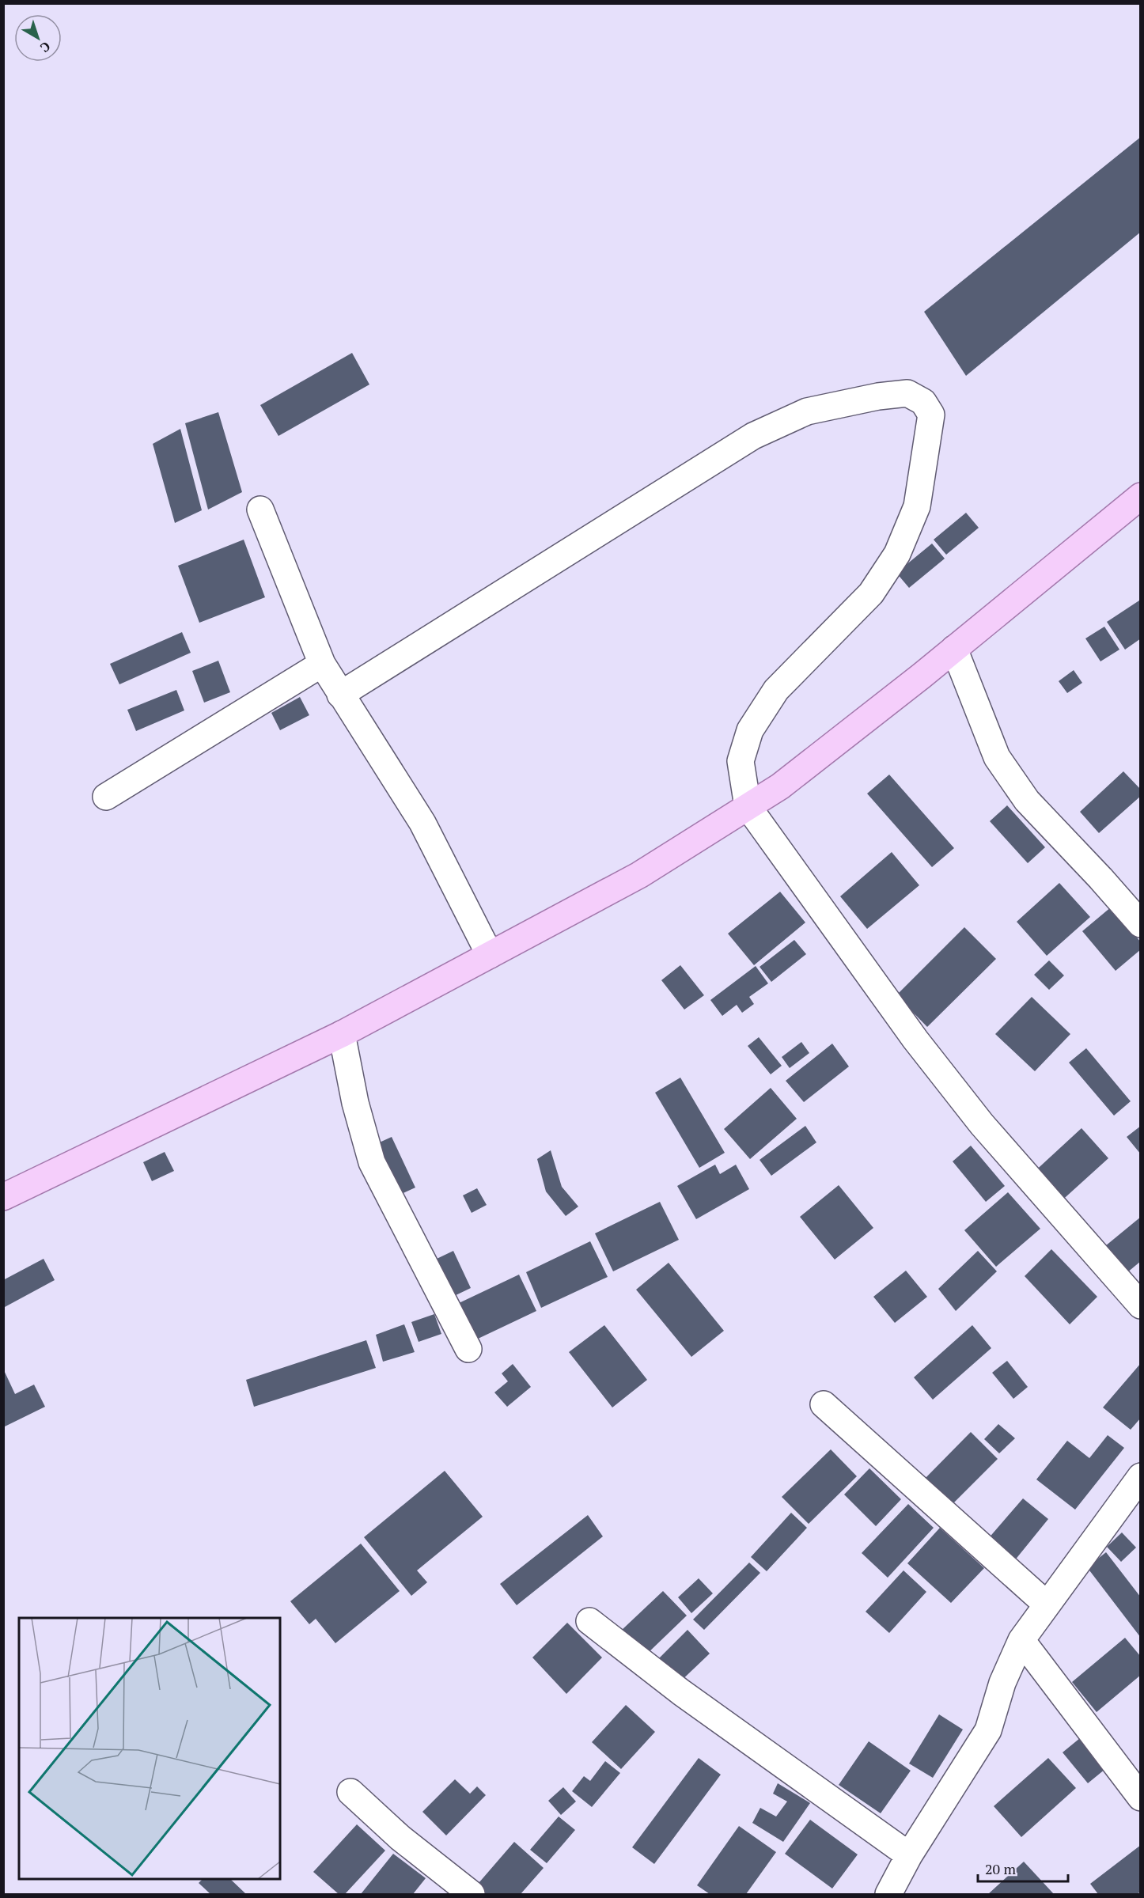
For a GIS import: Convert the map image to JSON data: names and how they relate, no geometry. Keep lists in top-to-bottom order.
{
  "scale_bar": "20 m",
  "north": "bottom right"
}
